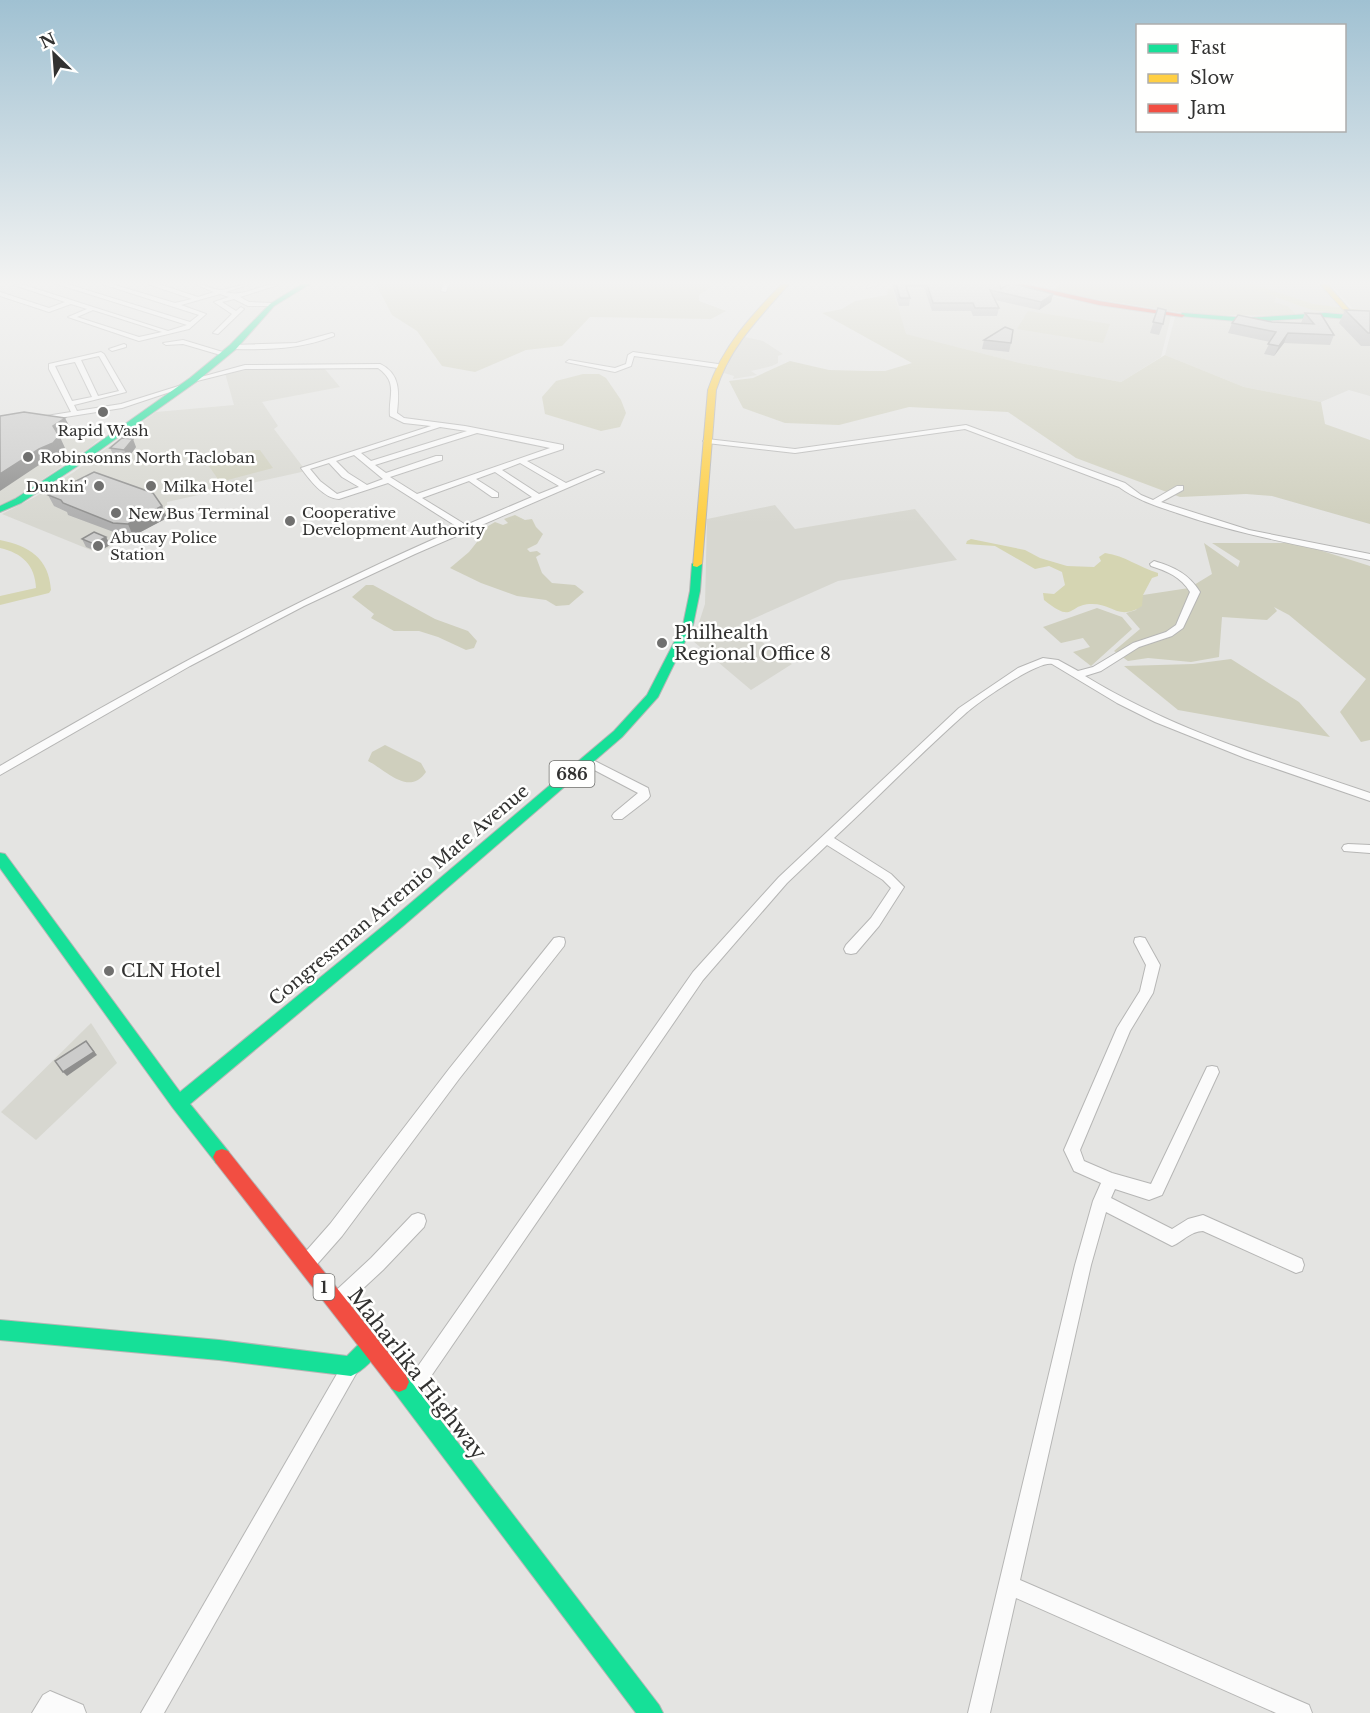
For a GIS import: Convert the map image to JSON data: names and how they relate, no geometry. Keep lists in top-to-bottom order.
{
  "streets": {
    "main road": [
      "686",
      "Congressman Artemio Mate Avenue",
      "1",
      "Maharlika Highway"
    ]
  },
  "crossings": [
    ["Congressman Artemio Mate Avenue", "Maharlika Highway"]
  ],
  "places": [
    "Rapid Wash",
    "Robinsonns North Tacloban",
    "Dunkin'",
    "Milka Hotel",
    "New Bus Terminal",
    "Cooperative Development Authority",
    "Abucay Police Station",
    "Philhealth Regional Office 8",
    "CLN Hotel"
  ],
  "legend": ["Fast", "Slow", "Jam"],
  "north": "top left"
}
